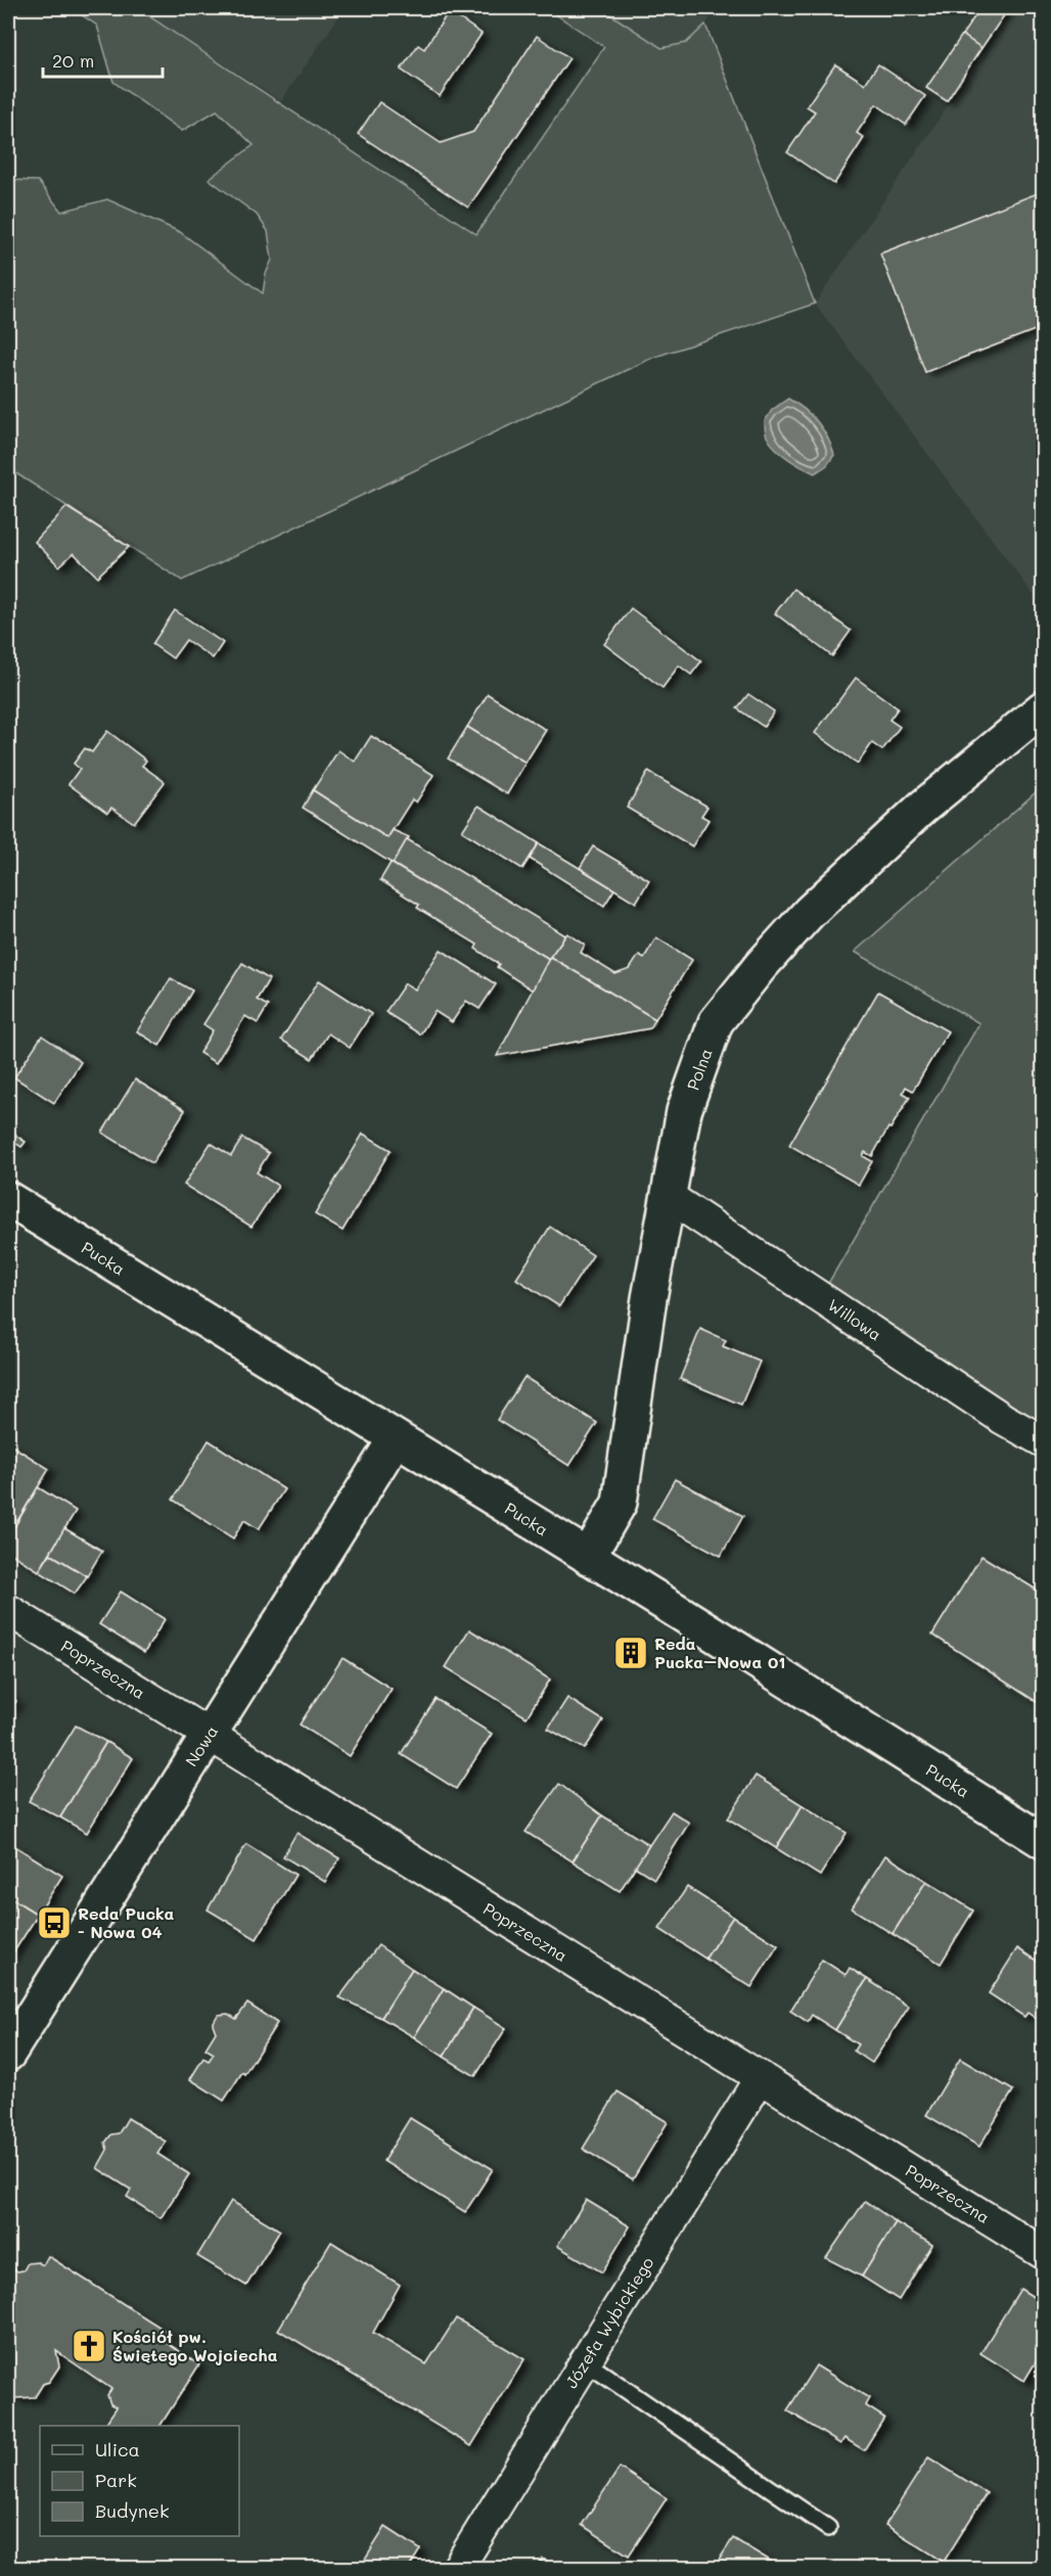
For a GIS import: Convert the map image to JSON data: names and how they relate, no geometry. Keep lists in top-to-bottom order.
{
  "streets": {
    "street": [
      "Polna",
      "Pucka",
      "Willowa",
      "Poprzeczna",
      "Nowa",
      "Józefa Wybickiego"
    ]
  },
  "crossings": [
    ["Polna", "Pucka"],
    ["Polna", "Willowa"],
    ["Pucka", "Nowa"],
    ["Poprzeczna", "Nowa"],
    ["Poprzeczna", "Józefa Wybickiego"]
  ],
  "places": {
    "building": ["Reda Pucka–Nowa 01"],
    "bus stop": ["Reda Pucka - Nowa 04"],
    "church": ["Kościół pw. Świętego Wojciecha"]
  },
  "legend": ["Ulica", "Park", "Budynek"],
  "scale_bar": "20 m"
}
